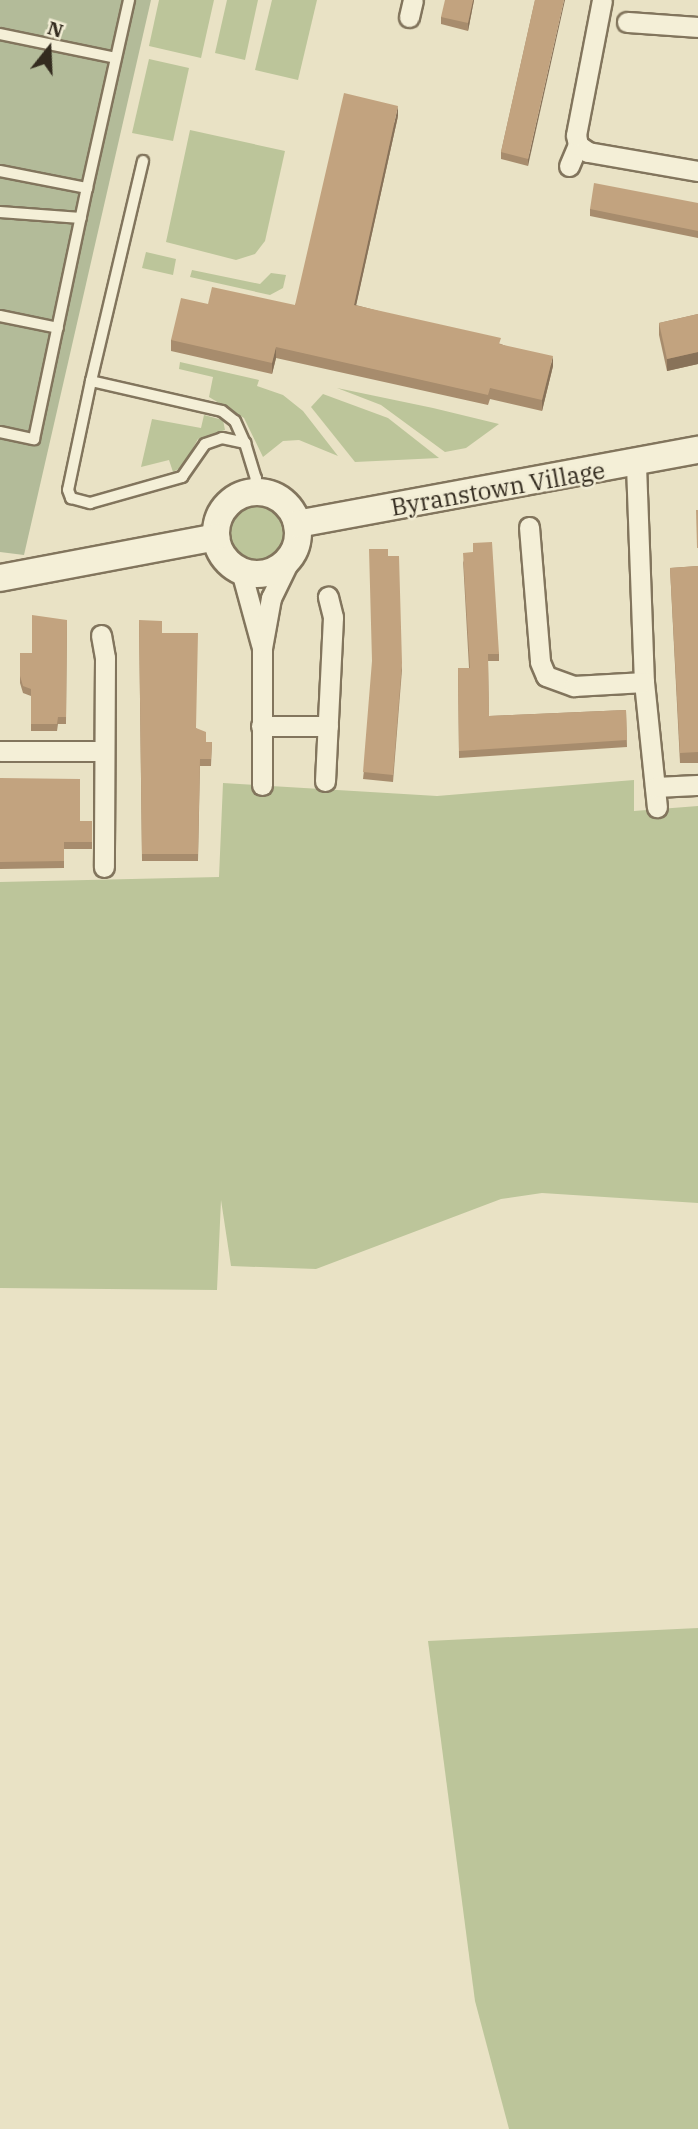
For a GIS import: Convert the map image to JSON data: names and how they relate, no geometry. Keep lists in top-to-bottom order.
{
  "streets": {
    "street": ["Byranstown Village"]
  },
  "north": "top"
}
